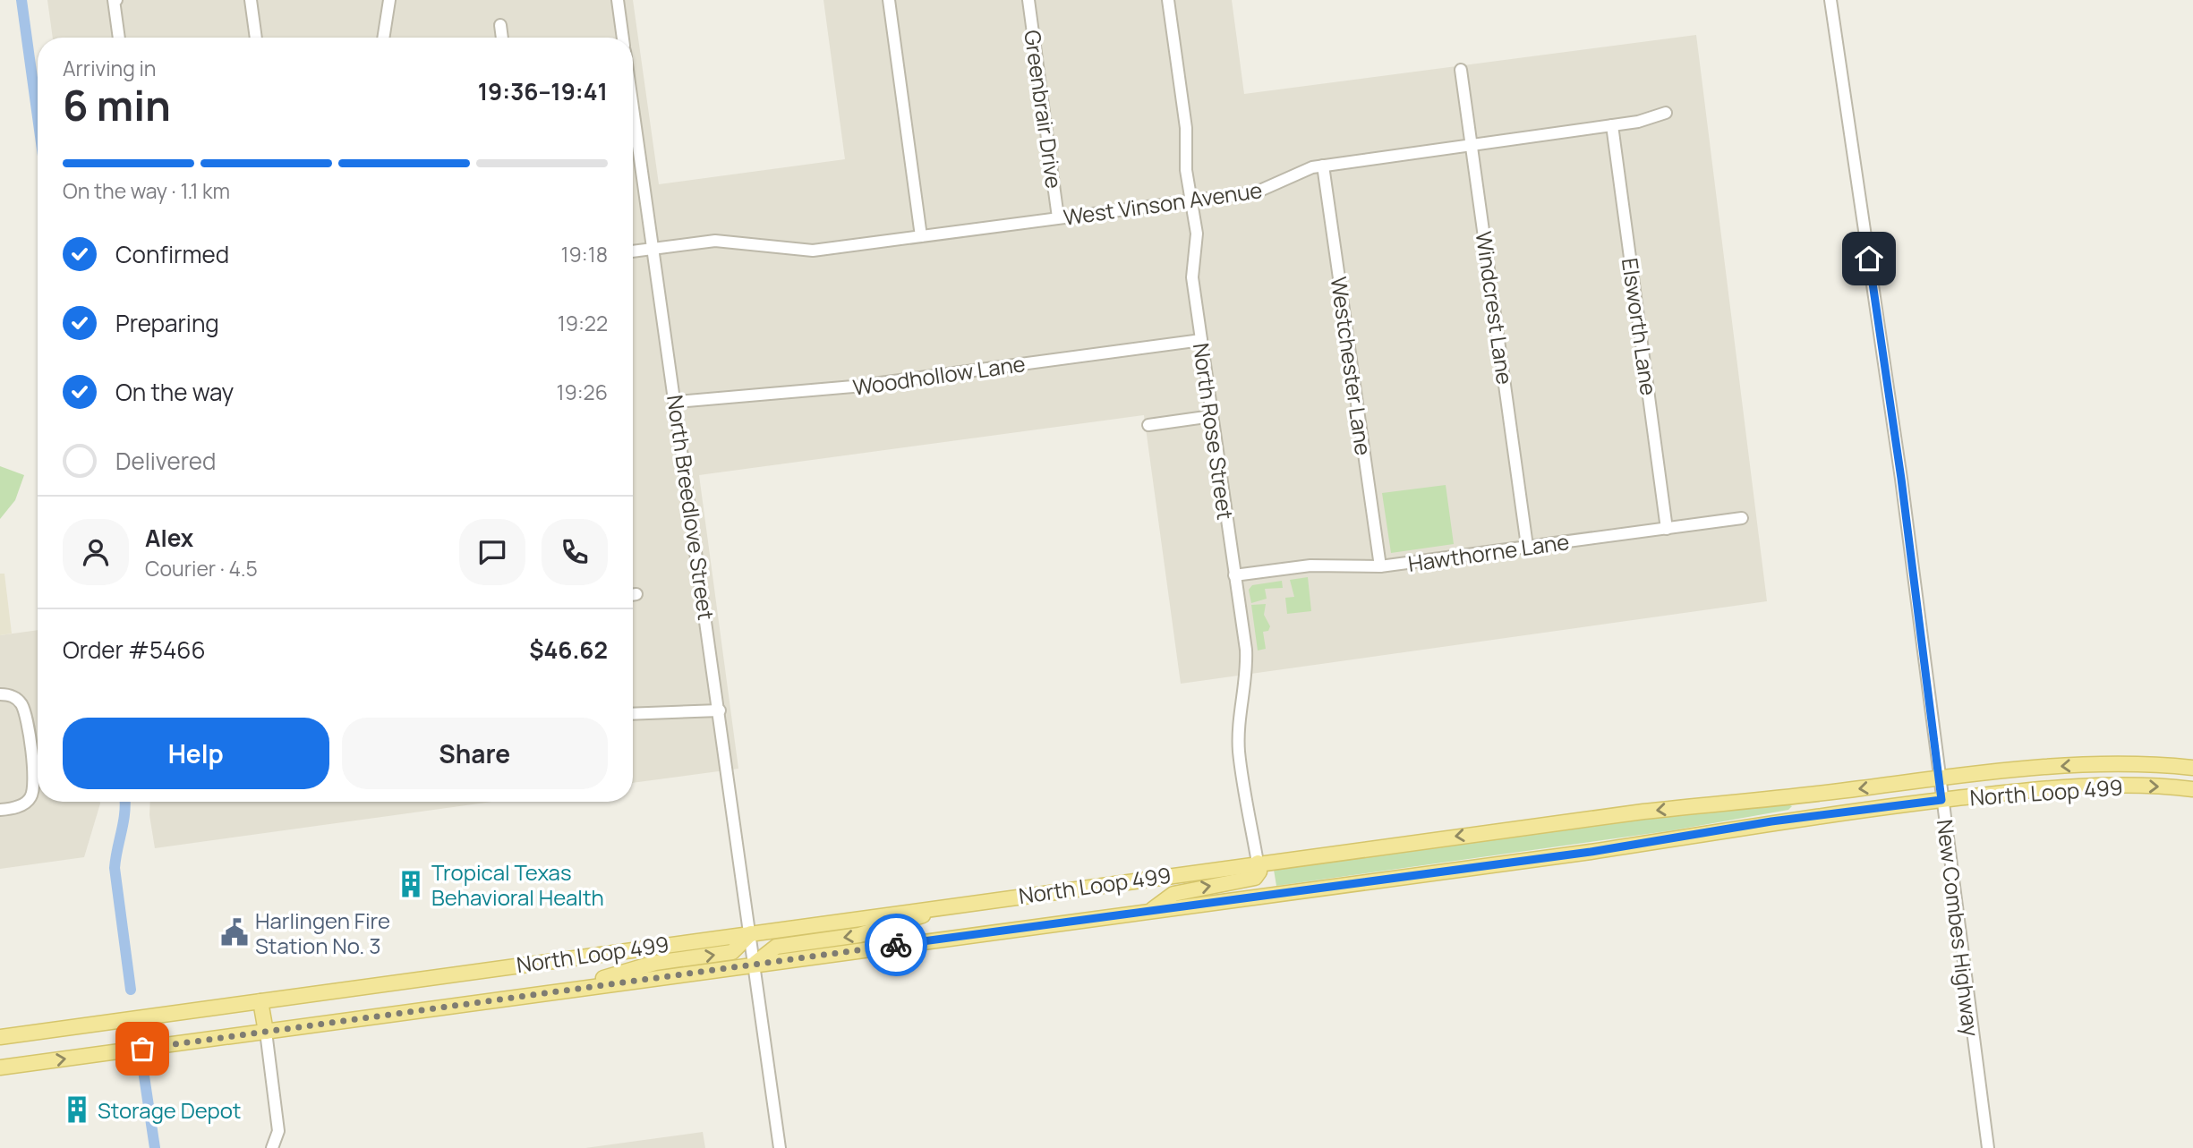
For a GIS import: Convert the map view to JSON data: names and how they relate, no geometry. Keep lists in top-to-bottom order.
{
  "streets": {
    "main road": ["North Loop 499"],
    "street": [
      "Greenbrair Drive",
      "West Vinson Avenue",
      "Windcrest Lane",
      "Elsworth Lane",
      "Westchester Lane",
      "Woodhollow Lane",
      "North Rose Street",
      "North Breedlove Street",
      "Hawthorne Lane",
      "New Combes Highway"
    ]
  },
  "crossings": [
    ["Greenbrair Drive", "West Vinson Avenue"],
    ["West Vinson Avenue", "Windcrest Lane"],
    ["West Vinson Avenue", "Elsworth Lane"],
    ["West Vinson Avenue", "Westchester Lane"],
    ["West Vinson Avenue", "North Rose Street"],
    ["West Vinson Avenue", "North Breedlove Street"],
    ["Windcrest Lane", "Hawthorne Lane"],
    ["Elsworth Lane", "Hawthorne Lane"],
    ["Westchester Lane", "Hawthorne Lane"],
    ["Woodhollow Lane", "North Rose Street"],
    ["Woodhollow Lane", "North Breedlove Street"],
    ["North Rose Street", "Hawthorne Lane"],
    ["North Rose Street", "North Loop 499"],
    ["North Breedlove Street", "North Loop 499"],
    ["North Loop 499", "New Combes Highway"]
  ],
  "places": {
    "building": ["Tropical Texas Behavioral Health", "Storage Depot"],
    "public building": ["Harlingen Fire Station No. 3"]
  },
  "page": {
    "heading": ["6 min", "Arriving in", "19:36–19:41"],
    "panel": [
      "Alex",
      "Courier · 4.5",
      "Order #5466",
      "$46.62"
    ],
    "bar": "On the way · 1.1 km",
    "list": [
      ["Confirmed", "19:18"],
      ["Preparing", "19:22"],
      ["On the way", "19:26"],
      "Delivered"
    ],
    "buttons": ["Help", "Share"]
  }
}
